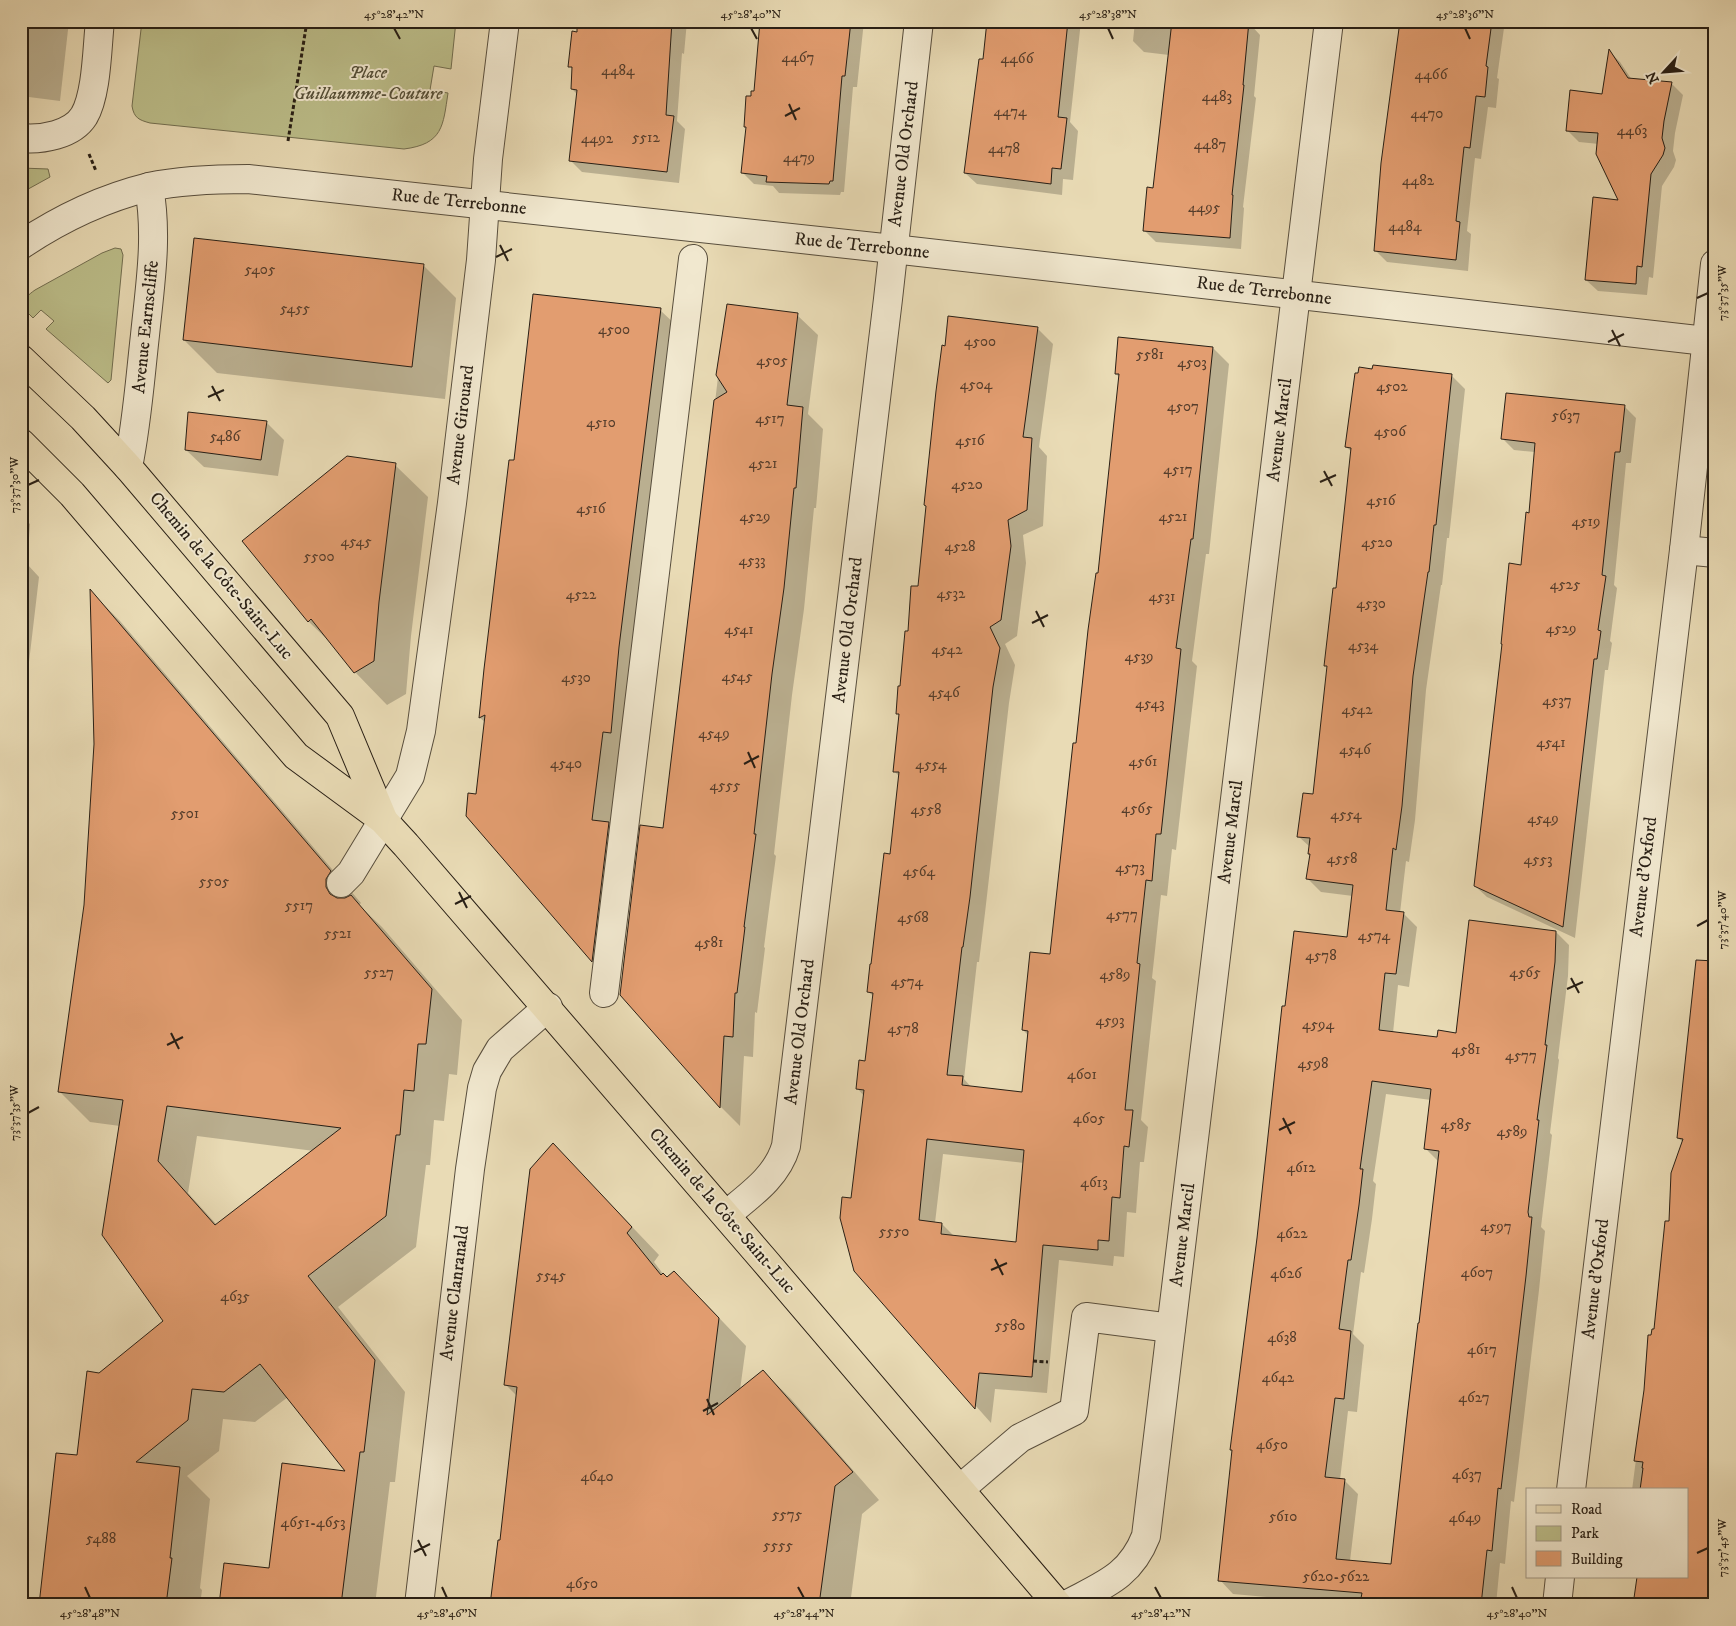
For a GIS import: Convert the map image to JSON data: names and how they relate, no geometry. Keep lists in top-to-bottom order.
{
  "streets": {
    "main road": ["Chemin de la Côte-Saint-Luc"],
    "street": [
      "Avenue Old Orchard",
      "Rue de Terrebonne",
      "Avenue Earnscliffe",
      "Avenue Girouard",
      "Avenue Marcil",
      "Avenue d'Oxford",
      "Avenue Clanranald"
    ]
  },
  "crossings": [
    ["Avenue Old Orchard", "Rue de Terrebonne"],
    ["Avenue Old Orchard", "Chemin de la Côte-Saint-Luc"],
    ["Rue de Terrebonne", "Avenue Earnscliffe"],
    ["Rue de Terrebonne", "Avenue Girouard"],
    ["Rue de Terrebonne", "Avenue Marcil"],
    ["Rue de Terrebonne", "Avenue d'Oxford"],
    ["Avenue Earnscliffe", "Chemin de la Côte-Saint-Luc"],
    ["Avenue Girouard", "Chemin de la Côte-Saint-Luc"],
    ["Chemin de la Côte-Saint-Luc", "Avenue Clanranald"]
  ],
  "parks": ["Place Guillaumme-Couture"],
  "house_numbers": [
    "4467",
    "4466",
    "4484",
    "4466",
    "4483",
    "4474",
    "4470",
    "4463",
    "5512",
    "4492",
    "4487",
    "4478",
    "4479",
    "4482",
    "4495",
    "4484",
    "5405",
    "5455",
    "4500",
    "4500",
    "5581",
    "4505",
    "4503",
    "4504",
    "4502",
    "4507",
    "5637",
    "4517",
    "4510",
    "4506",
    "5486",
    "4516",
    "4521",
    "4517",
    "4520",
    "4516",
    "4516",
    "4529",
    "4521",
    "4519",
    "4545",
    "4520",
    "4528",
    "5500",
    "4533",
    "4525",
    "4532",
    "4522",
    "4531",
    "4530",
    "4529",
    "4541",
    "4534",
    "4542",
    "4539",
    "4545",
    "4530",
    "4546",
    "4537",
    "4543",
    "4542",
    "4549",
    "4541",
    "4546",
    "4561",
    "4540",
    "4554",
    "4555",
    "4565",
    "4558",
    "5501",
    "4554",
    "4549",
    "4558",
    "4553",
    "4573",
    "4564",
    "5505",
    "5517",
    "4577",
    "4568",
    "5521",
    "4574",
    "4581",
    "4578",
    "5527",
    "4565",
    "4589",
    "4574",
    "4593",
    "4594",
    "4578",
    "4581",
    "4577",
    "4598",
    "4601",
    "4605",
    "4585",
    "4589",
    "4612",
    "4613",
    "4597",
    "5550",
    "4622",
    "4607",
    "4626",
    "5545",
    "4635",
    "5580",
    "4638",
    "4617",
    "4642",
    "4627",
    "4650",
    "4637",
    "4640",
    "5575",
    "5610",
    "4649",
    "4651-4653",
    "5488",
    "5555",
    "5620-5622",
    "4650"
  ],
  "legend": ["Road", "Park", "Building"],
  "north": "bottom left",
  "coordinates": [
    "45°28'42\"N",
    "45°28'40\"N",
    "45°28'38\"N",
    "45°28'36\"N",
    "73°37'35\"W",
    "73°37'30\"W",
    "73°37'40\"W",
    "73°37'45\"W",
    "45°28'48\"N",
    "45°28'46\"N",
    "45°28'44\"N"
  ]
}
